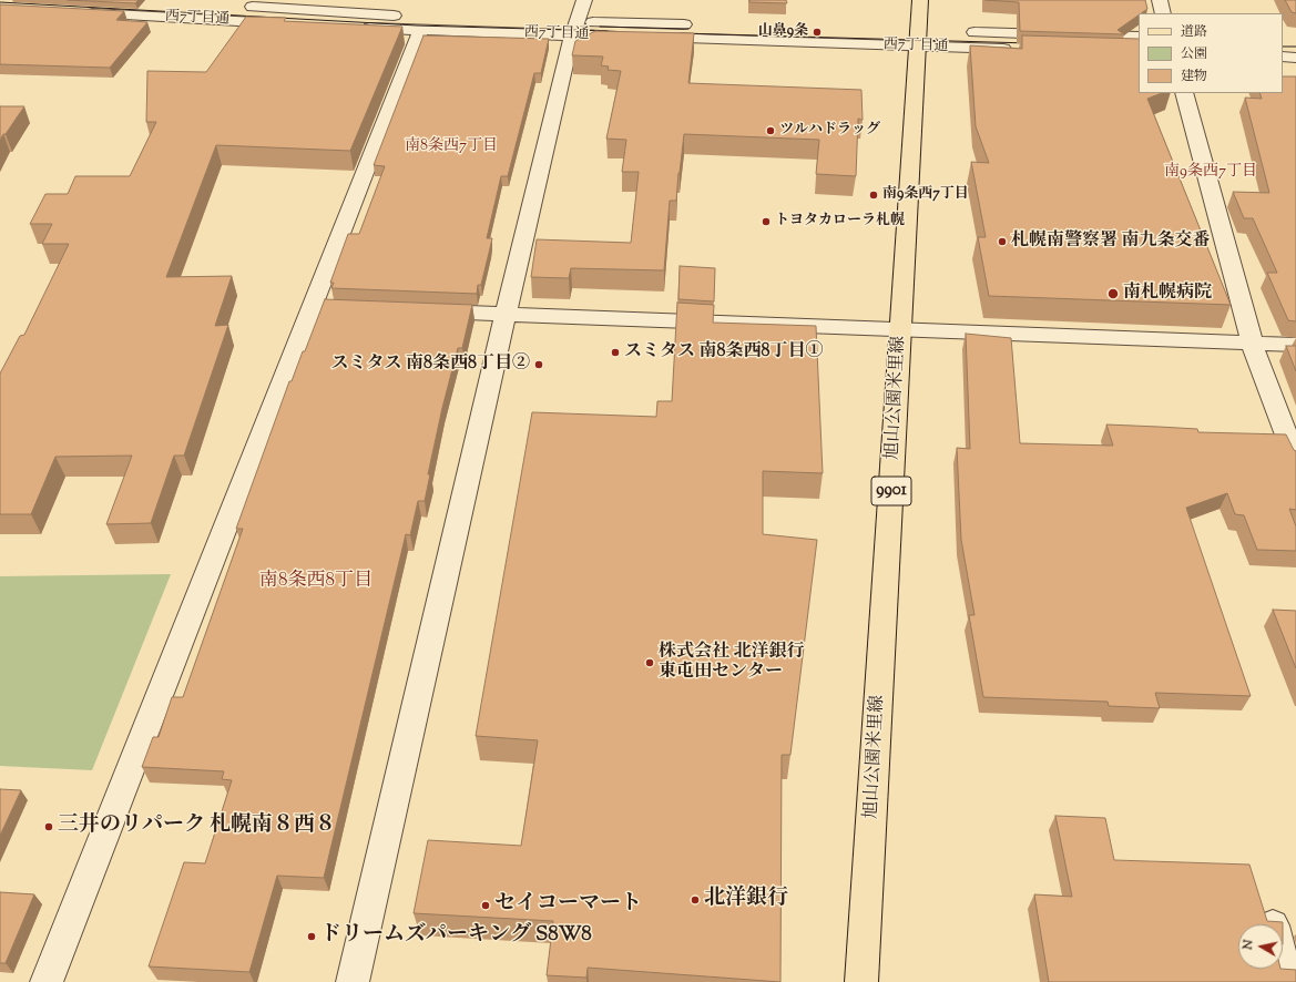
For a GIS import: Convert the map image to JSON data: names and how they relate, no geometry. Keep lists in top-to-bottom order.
{
  "streets": {
    "main road": ["旭山公園米里線", "9901"],
    "street": ["西7丁目通"]
  },
  "crossings": [
    ["西7丁目通", "旭山公園米里線"]
  ],
  "districts": ["南8条西7丁目", "南9条西7丁目", "南8条西8丁目"],
  "places": [
    "山鼻9条",
    "ツルハドラッグ",
    "南9条西7丁目",
    "トヨタカローラ札幌",
    "札幌南警察署 南九条交番",
    "南札幌病院",
    "スミタス 南8条西8丁目①",
    "スミタス 南8条西8丁目②",
    "株式会社 北洋銀行 東屯田センター",
    "三井のリパーク 札幌南８西８",
    "北洋銀行",
    "セイコーマート",
    "ドリームズパーキング S8W8"
  ],
  "legend": ["道路", "公園", "建物"],
  "north": "left"
}
